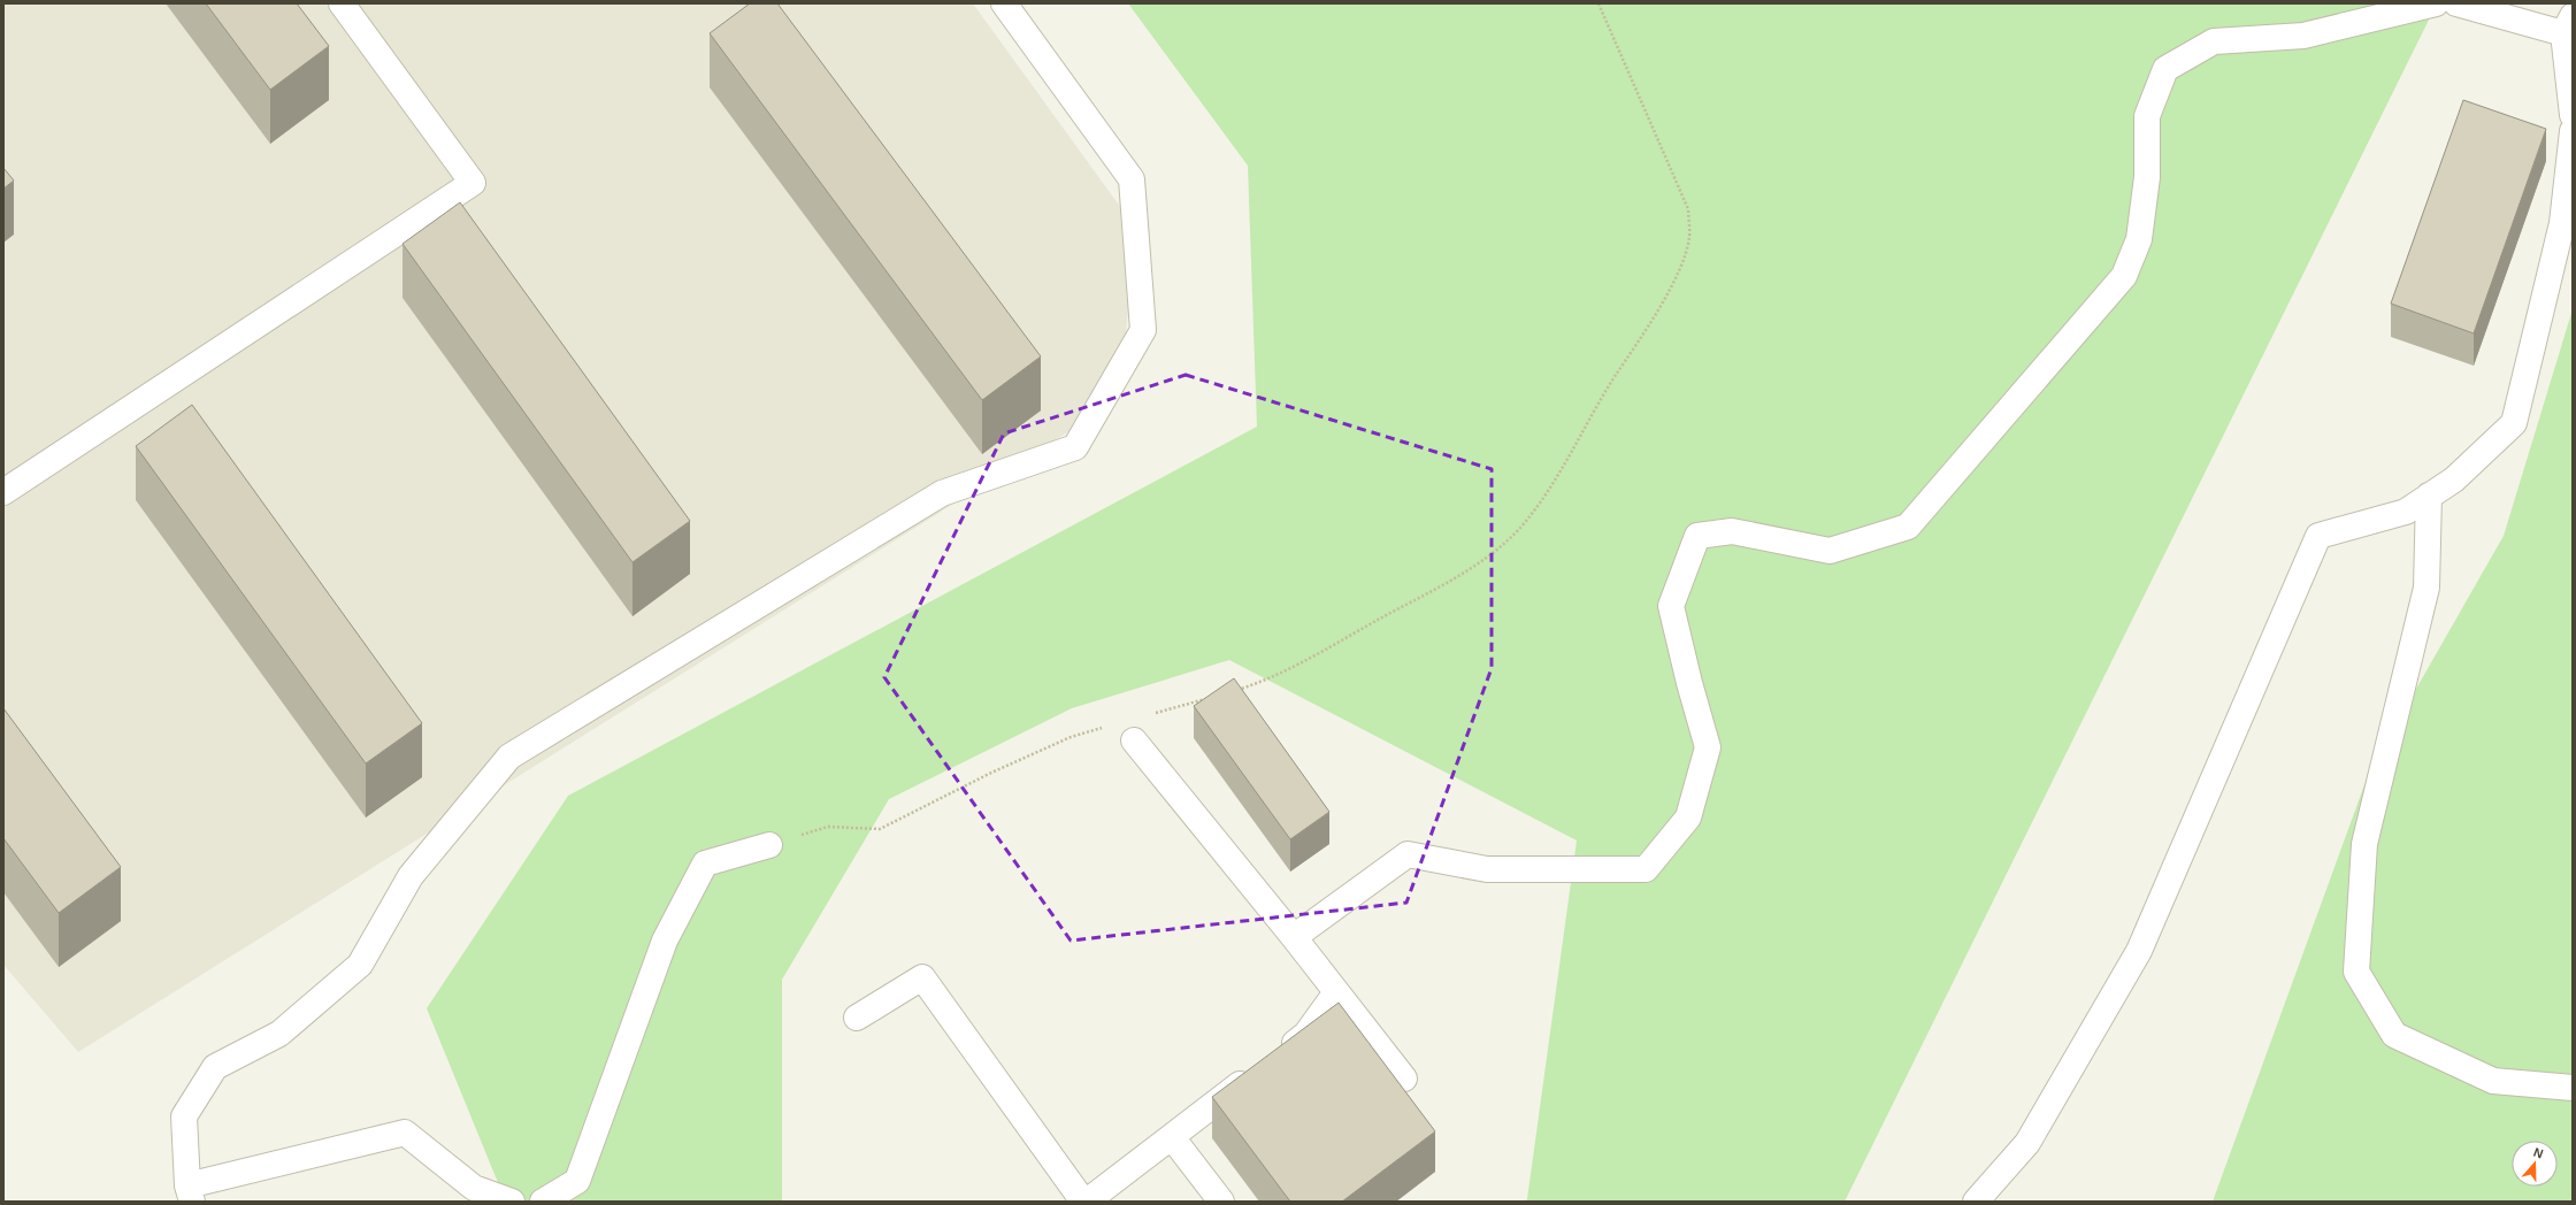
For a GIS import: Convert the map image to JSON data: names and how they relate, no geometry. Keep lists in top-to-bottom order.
{
  "north": "top"
}
